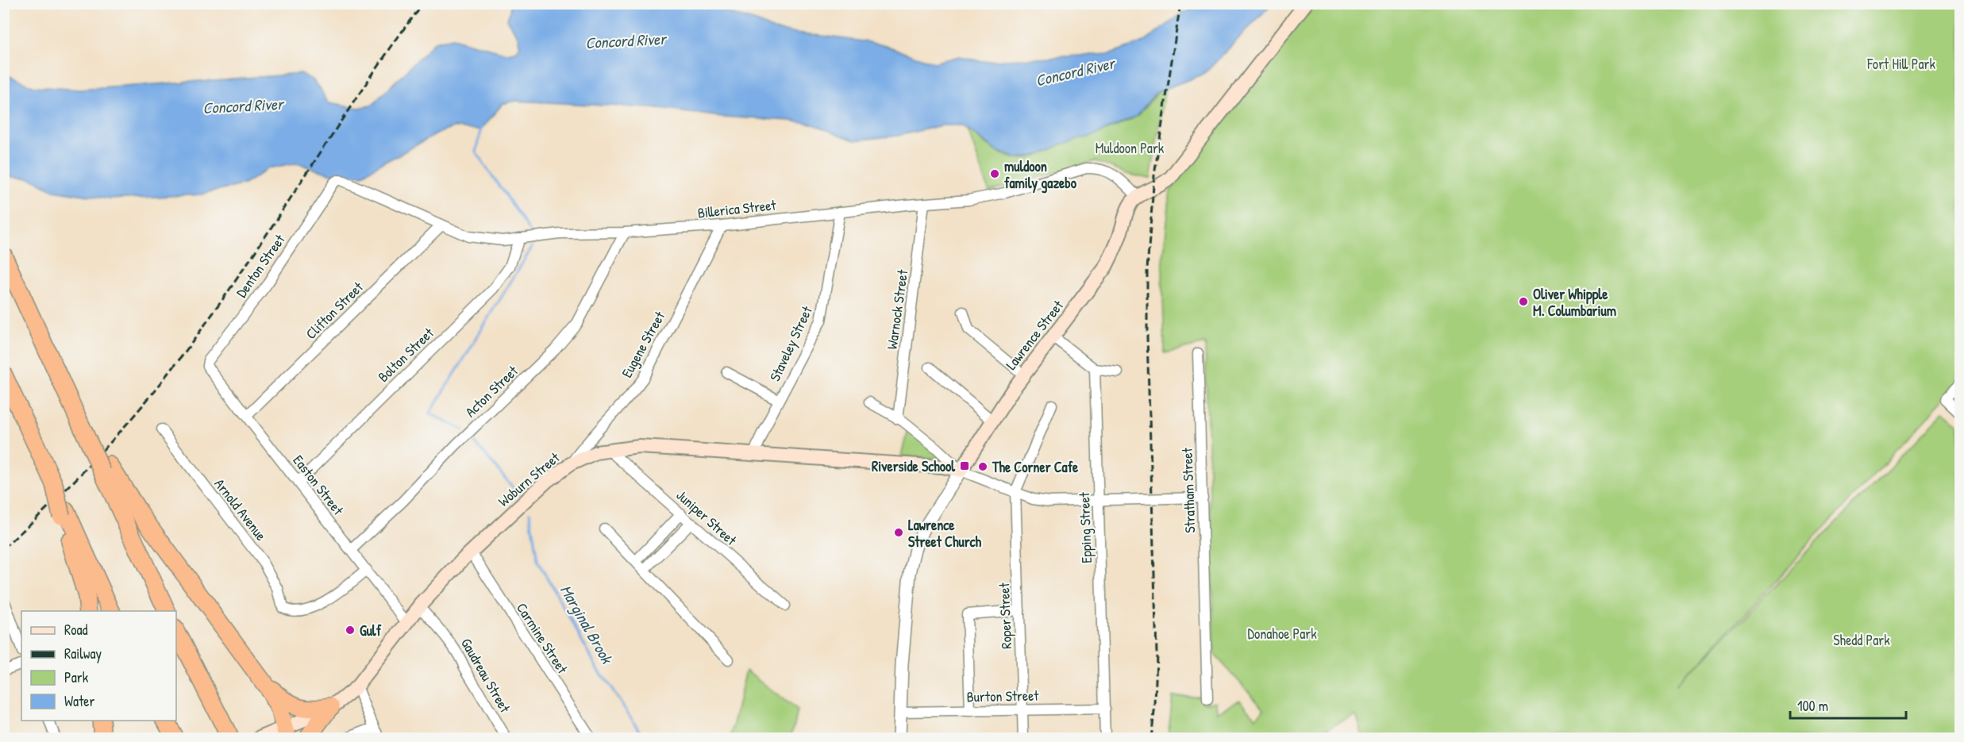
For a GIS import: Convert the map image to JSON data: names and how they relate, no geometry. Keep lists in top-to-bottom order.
{
  "streets": {
    "main road": ["Lawrence Street", "Woburn Street"],
    "street": [
      "Billerica Street",
      "Denton Street",
      "Warnock Street",
      "Clifton Street",
      "Staveley Street",
      "Eugene Street",
      "Bolton Street",
      "Acton Street",
      "Easton Street",
      "Stratham Street",
      "Arnold Avenue",
      "Juniper Street",
      "Epping Street",
      "Roper Street",
      "Carmine Street",
      "Gaudreau Street",
      "Burton Street"
    ]
  },
  "crossings": [
    ["Billerica Street", "Denton Street"],
    ["Billerica Street", "Warnock Street"],
    ["Billerica Street", "Clifton Street"],
    ["Billerica Street", "Lawrence Street"],
    ["Billerica Street", "Staveley Street"],
    ["Billerica Street", "Eugene Street"],
    ["Billerica Street", "Bolton Street"],
    ["Billerica Street", "Acton Street"],
    ["Denton Street", "Easton Street"],
    ["Clifton Street", "Easton Street"],
    ["Lawrence Street", "Woburn Street"],
    ["Lawrence Street", "Burton Street"],
    ["Staveley Street", "Woburn Street"],
    ["Eugene Street", "Woburn Street"],
    ["Bolton Street", "Easton Street"],
    ["Acton Street", "Easton Street"],
    ["Woburn Street", "Easton Street"],
    ["Woburn Street", "Juniper Street"],
    ["Woburn Street", "Carmine Street"],
    ["Woburn Street", "Gaudreau Street"],
    ["Easton Street", "Arnold Avenue"],
    ["Epping Street", "Burton Street"],
    ["Roper Street", "Burton Street"]
  ],
  "water": ["Concord River", "Marginal Brook"],
  "parks": [
    "Fort Hill Park",
    "Muldoon Park",
    "Donahoe Park",
    "Shedd Park"
  ],
  "places": {
    "other": [
      "muldoon family gazebo",
      "Oliver Whipple M. Columbarium",
      "The Corner Cafe",
      "Lawrence Street Church",
      "Gulf"
    ],
    "transit": ["Riverside School"]
  },
  "legend": [
    "Road",
    "Railway",
    "Park",
    "Water"
  ],
  "scale_bar": "100 m"
}
